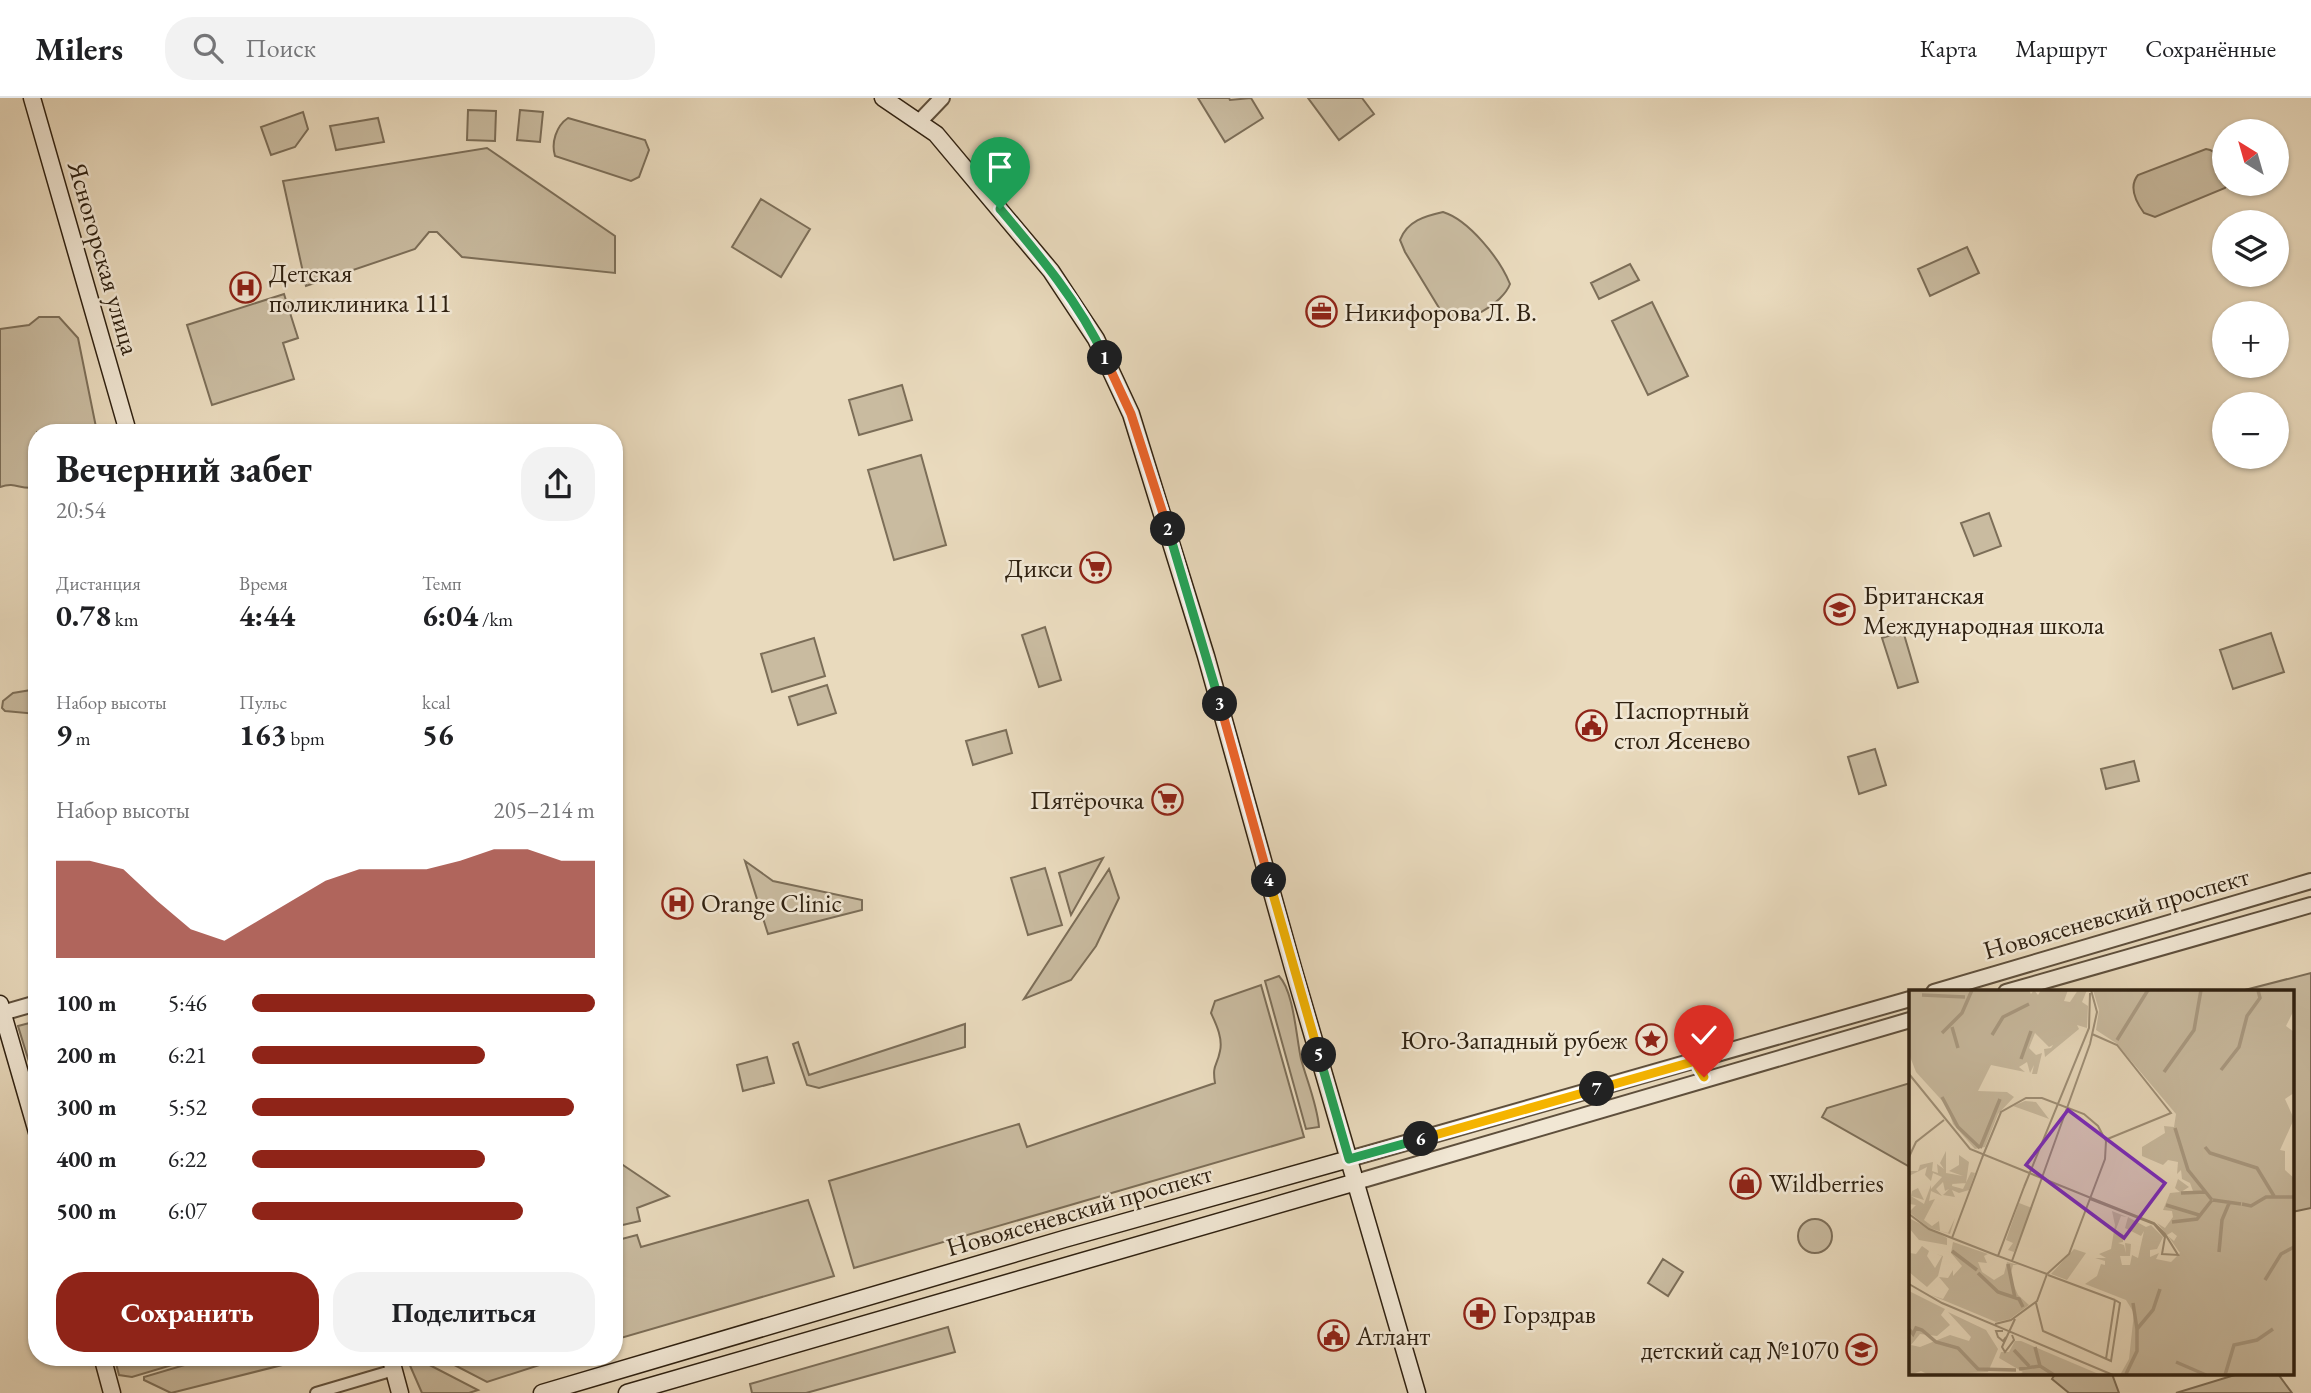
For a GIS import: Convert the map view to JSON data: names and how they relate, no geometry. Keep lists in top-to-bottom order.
{
  "streets": {
    "main road": ["Ясногорская улица", "Новоясеневский проспект"]
  },
  "places": {
    "hospital": ["Детская поликлиника 111", "Orange Clinic"],
    "office": ["Никифорова Л. В."],
    "supermarket": ["Дикси", "Пятёрочка"],
    "school or university": ["Британская Международная школа", "детский сад №1070"],
    "public building": ["Паспортный стол Ясенево", "Атлант"],
    "place": ["Юго-Западный рубеж"],
    "shop": ["Wildberries"],
    "pharmacy": ["Горздрав"]
  },
  "north": "top left",
  "page": {
    "header": "Milers",
    "search": "Поиск",
    "nav": ["Карта", "Маршрут", "Сохранённые"],
    "map_buttons": ["+", "−"],
    "pins": [
      "1",
      "2",
      "3",
      "4",
      "5",
      "7",
      "6"
    ],
    "heading": ["Вечерний забег", "20:54"],
    "stats": [
      ["Дистанция", "0.78 km"],
      ["Время", "4:44"],
      ["Темп", "6:04 /km"],
      ["Набор высоты", "9 m"],
      ["Пульс", "163 bpm"],
      ["kcal", "56"]
    ],
    "chart": ["Набор высоты", "205–214 m"],
    "list": [
      {
        "name": "100 m",
        "note": "5:46"
      },
      {
        "name": "200 m",
        "note": "6:21"
      },
      {
        "name": "300 m",
        "note": "5:52"
      },
      {
        "name": "400 m",
        "note": "6:22"
      },
      {
        "name": "500 m",
        "note": "6:07"
      }
    ],
    "buttons": ["Сохранить", "Поделиться"]
  }
}
